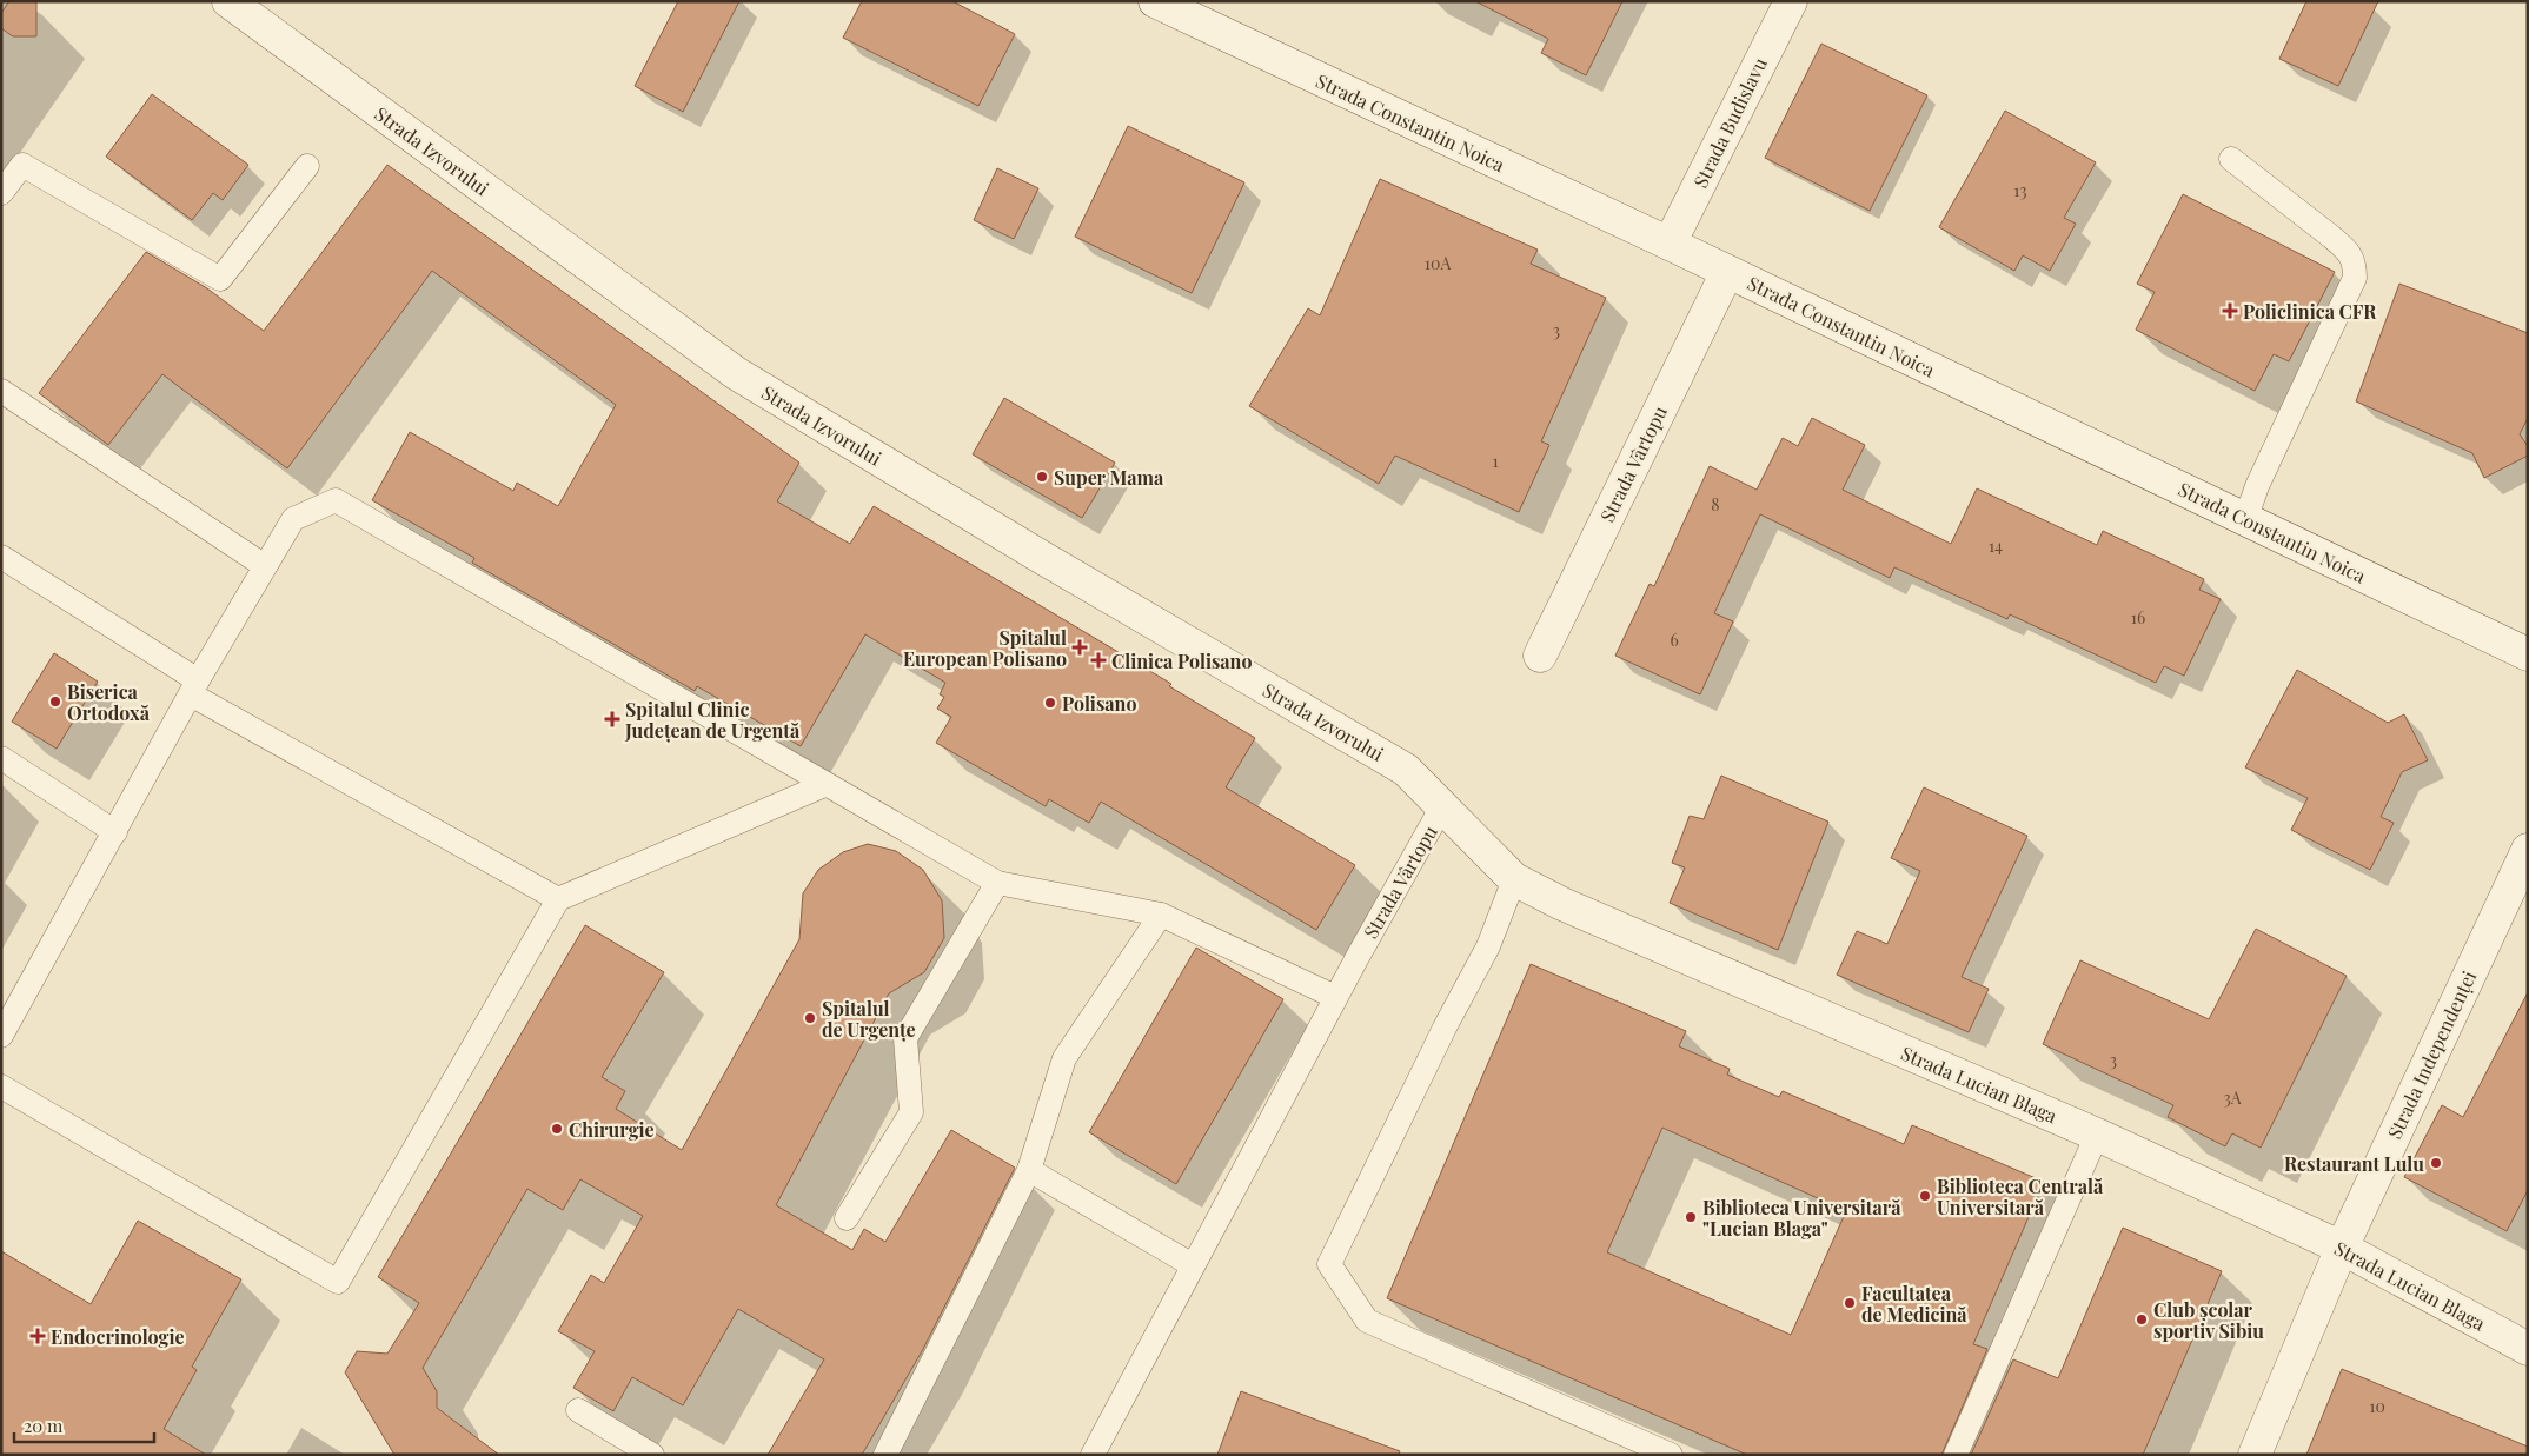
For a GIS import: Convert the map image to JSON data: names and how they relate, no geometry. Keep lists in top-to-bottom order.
{
  "streets": {
    "street": [
      "Strada Constantin Noica",
      "Strada Budislavu",
      "Strada Izvorului",
      "Strada Vârtopu",
      "Strada Independenței",
      "Strada Lucian Blaga"
    ]
  },
  "crossings": [
    ["Strada Constantin Noica", "Strada Budislavu"],
    ["Strada Constantin Noica", "Strada Vârtopu"],
    ["Strada Izvorului", "Strada Vârtopu"],
    ["Strada Izvorului", "Strada Lucian Blaga"],
    ["Strada Vârtopu", "Strada Lucian Blaga"],
    ["Strada Independenței", "Strada Lucian Blaga"]
  ],
  "places": {
    "health": [
      "Policlinica CFR",
      "Spitalul European Polisano",
      "Clinica Polisano",
      "Spitalul Clinic Județean de Urgentă",
      "Endocrinologie"
    ],
    "other": [
      "Super Mama",
      "Biserica Ortodoxă",
      "Polisano",
      "Spitalul de Urgențe",
      "Chirurgie",
      "Restaurant Lulu",
      "Biblioteca Centrală Universitară",
      "Biblioteca Universitară \"Lucian Blaga\"",
      "Facultatea de Medicină",
      "Club școlar sportiv Sibiu"
    ]
  },
  "house_numbers": [
    "13",
    "10A",
    "3",
    "1",
    "8",
    "14",
    "16",
    "6",
    "3",
    "3A",
    "10"
  ],
  "scale_bar": "20 m"
}
